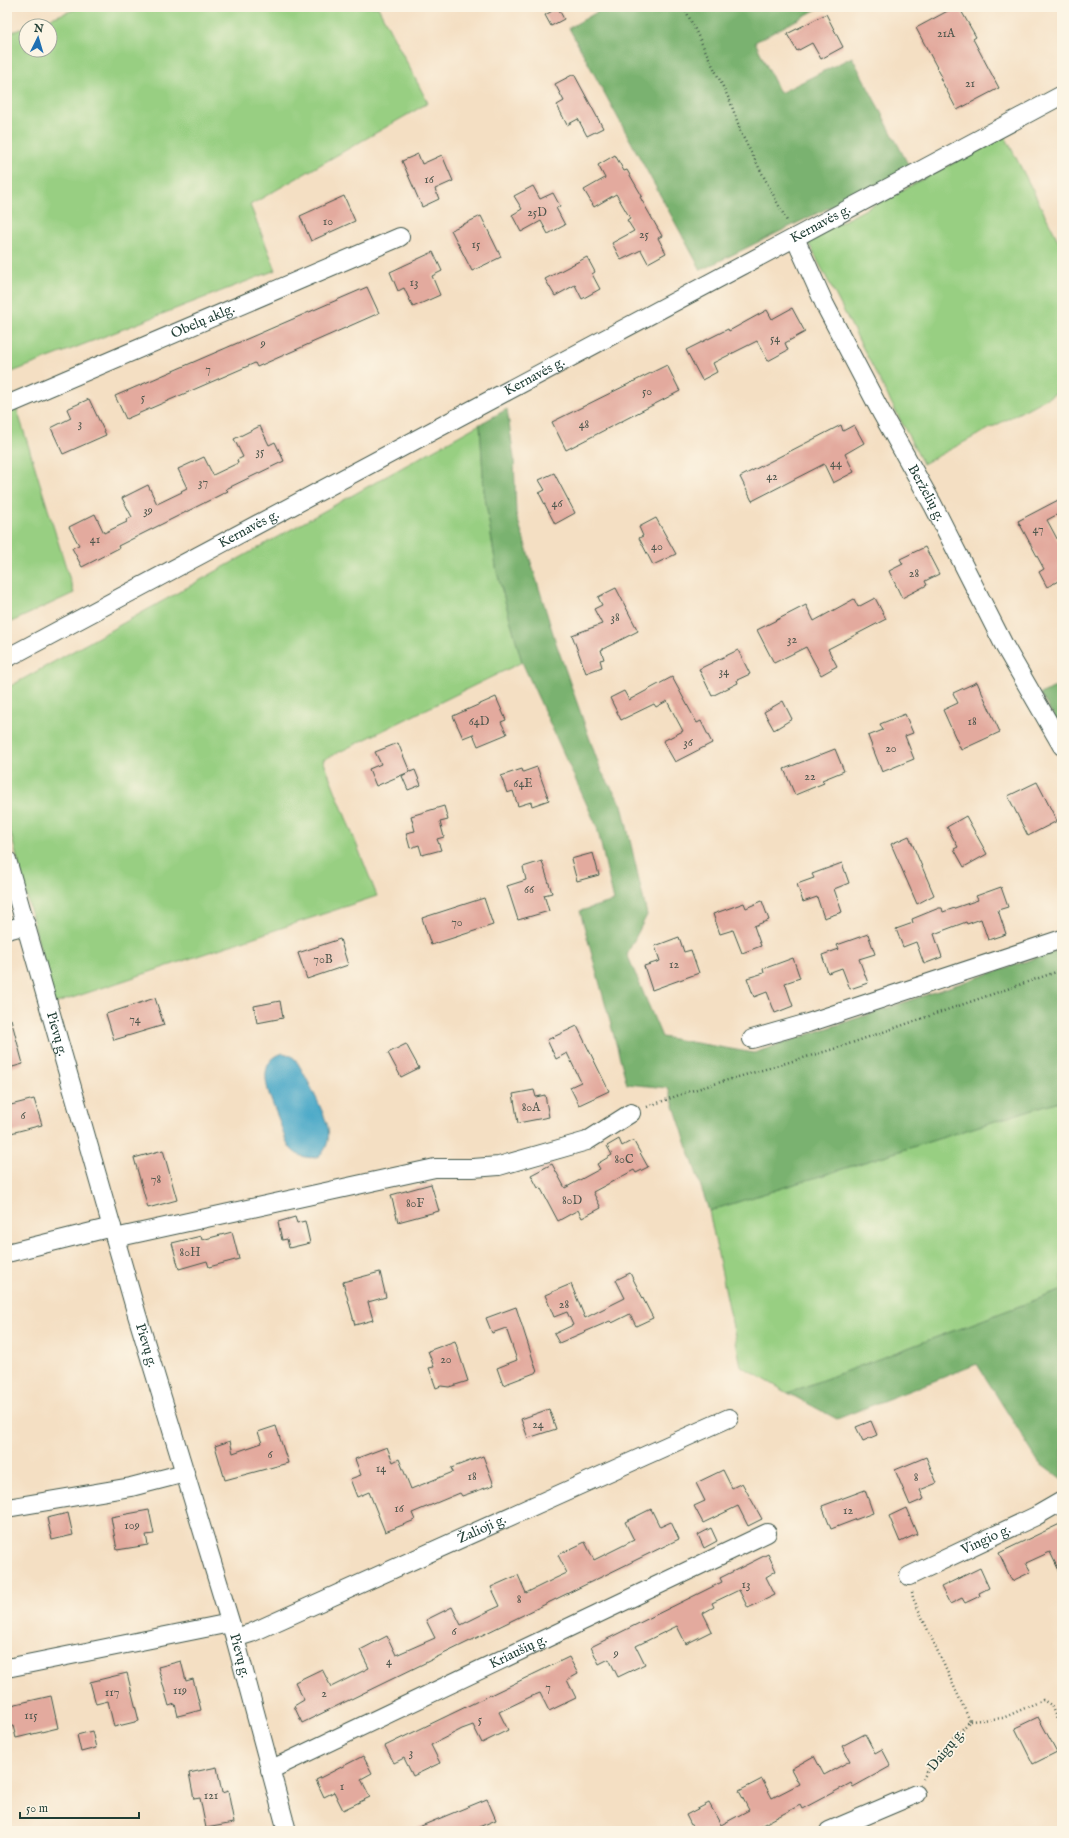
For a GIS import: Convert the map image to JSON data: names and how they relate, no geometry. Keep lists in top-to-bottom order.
{
  "streets": {
    "street": [
      "Kernavės g.",
      "Obelų aklg.",
      "Berželių g.",
      "Pievų g.",
      "Žalioji g.",
      "Vingio g.",
      "Kriaušių g."
    ],
    "path": ["Daigų g."]
  },
  "crossings": [
    ["Kernavės g.", "Berželių g."],
    ["Pievų g.", "Žalioji g."],
    ["Pievų g.", "Kriaušių g."],
    ["Vingio g.", "Daigų g."]
  ],
  "house_numbers": [
    "21A",
    "21",
    "16",
    "25D",
    "10",
    "25",
    "15",
    "13",
    "54",
    "9",
    "7",
    "50",
    "5",
    "3",
    "48",
    "35",
    "44",
    "42",
    "37",
    "46",
    "39",
    "47",
    "41",
    "40",
    "28",
    "38",
    "32",
    "34",
    "64D",
    "18",
    "36",
    "20",
    "22",
    "64E",
    "66",
    "70",
    "70B",
    "12",
    "74",
    "80A",
    "6",
    "80C",
    "78",
    "80D",
    "80F",
    "80H",
    "28",
    "20",
    "24",
    "6",
    "14",
    "18",
    "8",
    "16",
    "12",
    "109",
    "13",
    "8",
    "6",
    "9",
    "4",
    "7",
    "119",
    "117",
    "2",
    "115",
    "5",
    "3",
    "1",
    "121"
  ],
  "scale_bar": "50 m",
  "north": "top"
}
